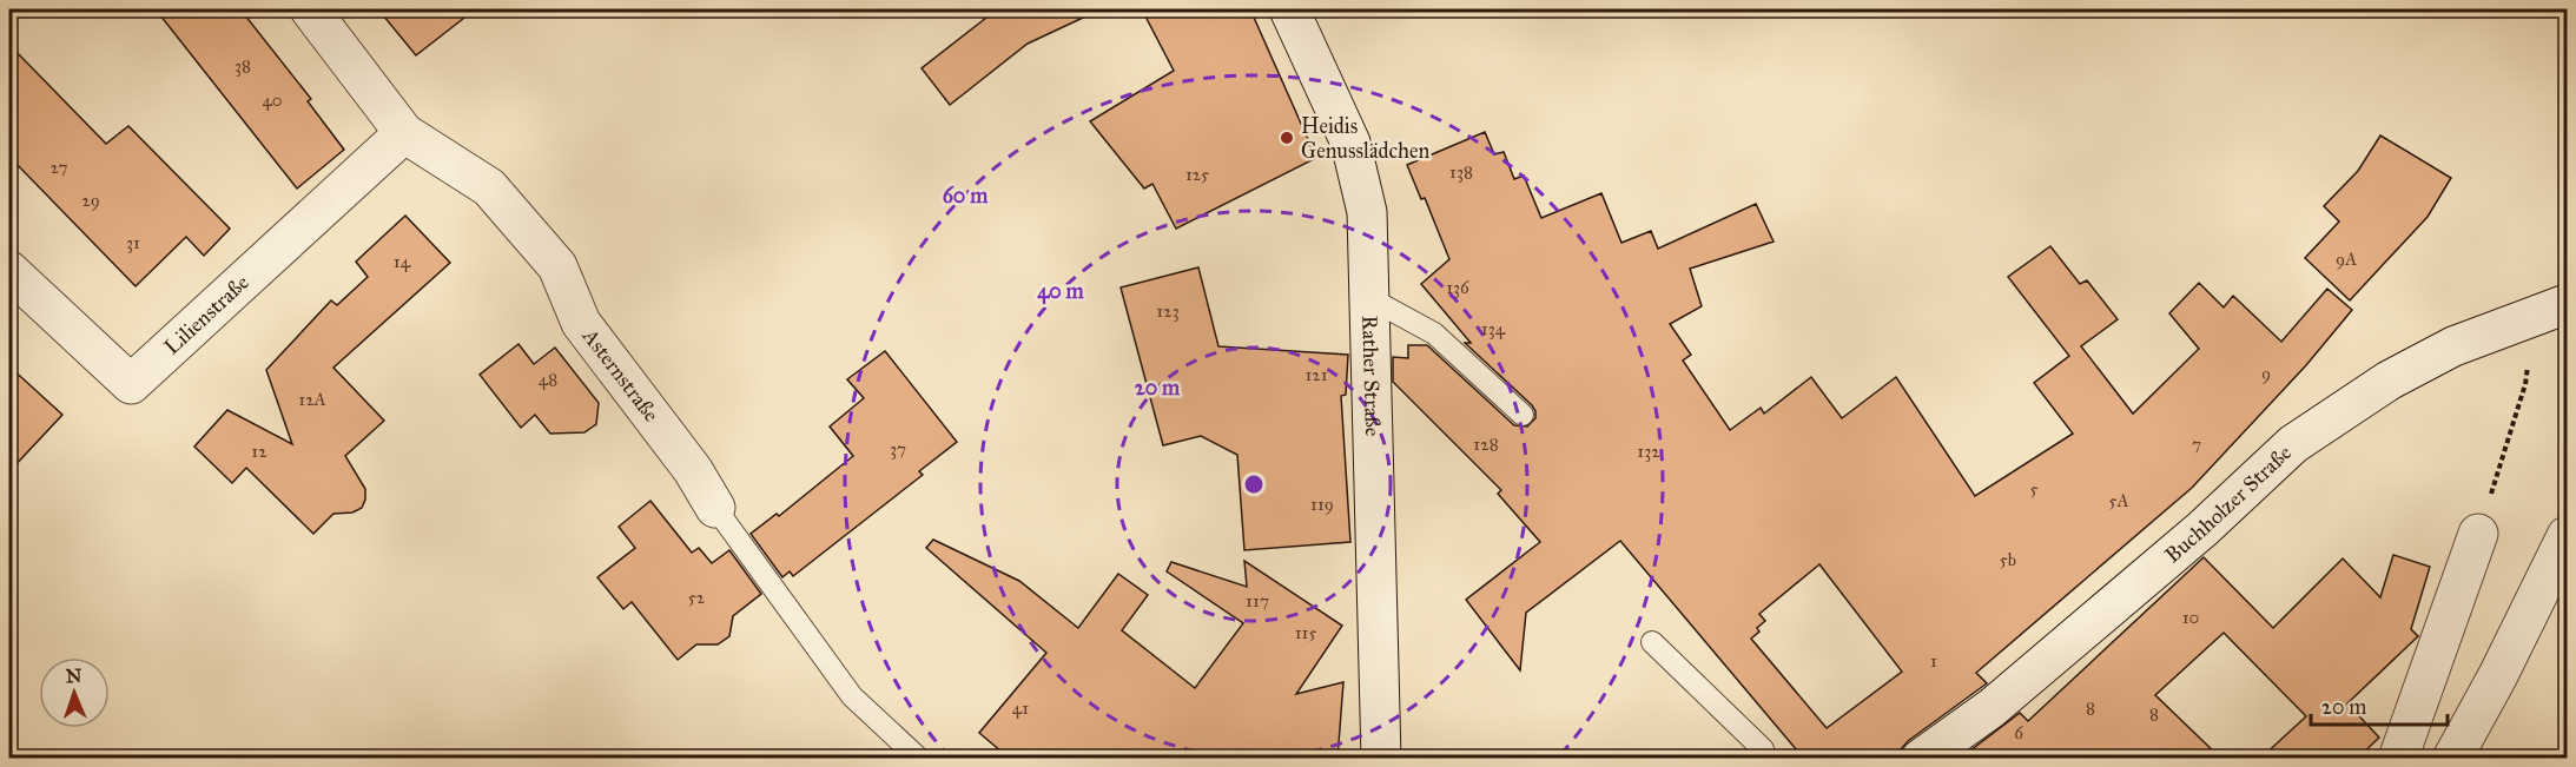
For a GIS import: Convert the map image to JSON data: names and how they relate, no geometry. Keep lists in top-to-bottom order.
{
  "streets": {
    "street": [
      "Lilienstraße",
      "Asternstraße",
      "Rather Straße",
      "Buchholzer Straße"
    ]
  },
  "crossings": [
    ["Lilienstraße", "Asternstraße"]
  ],
  "places": ["Heidis Genusslädchen"],
  "house_numbers": [
    "38",
    "40",
    "27",
    "138",
    "125",
    "29",
    "31",
    "9A",
    "14",
    "136",
    "123",
    "134",
    "9",
    "121",
    "48",
    "12A",
    "128",
    "7",
    "37",
    "12",
    "132",
    "5",
    "5A",
    "119",
    "5b",
    "52",
    "117",
    "10",
    "115",
    "1",
    "41",
    "8",
    "8",
    "6"
  ],
  "scale_bar": "20 m",
  "north": "top",
  "rings": ["60 m", "40 m", "20 m"]
}
